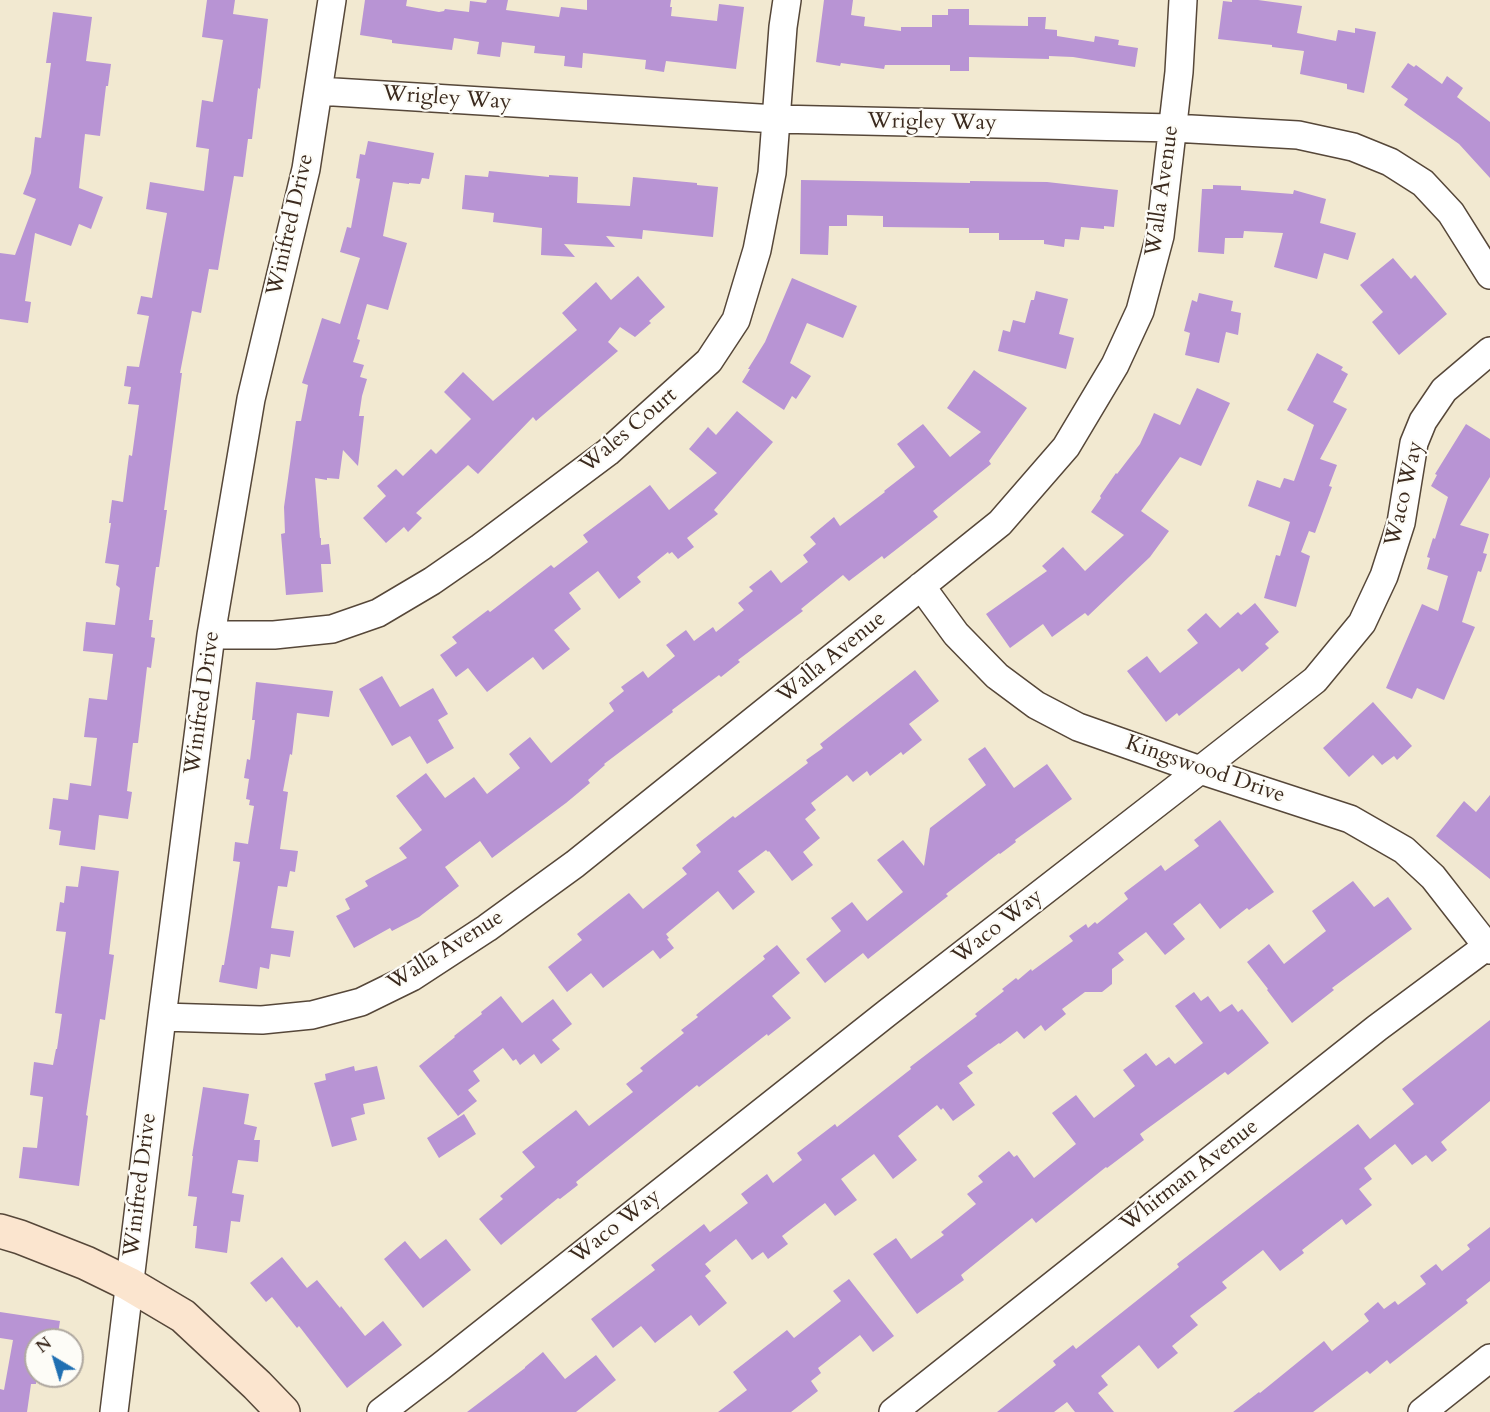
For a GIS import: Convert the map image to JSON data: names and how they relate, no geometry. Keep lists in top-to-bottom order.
{
  "streets": {
    "street": [
      "Wrigley Way",
      "Walla Avenue",
      "Winifred Drive",
      "Wales Court",
      "Waco Way",
      "Kingswood Drive",
      "Whitman Avenue"
    ]
  },
  "crossings": [
    ["Wrigley Way", "Walla Avenue"],
    ["Wrigley Way", "Winifred Drive"],
    ["Wrigley Way", "Wales Court"],
    ["Walla Avenue", "Winifred Drive"],
    ["Walla Avenue", "Kingswood Drive"],
    ["Winifred Drive", "Wales Court"],
    ["Waco Way", "Kingswood Drive"],
    ["Kingswood Drive", "Whitman Avenue"]
  ],
  "north": "top left"
}
